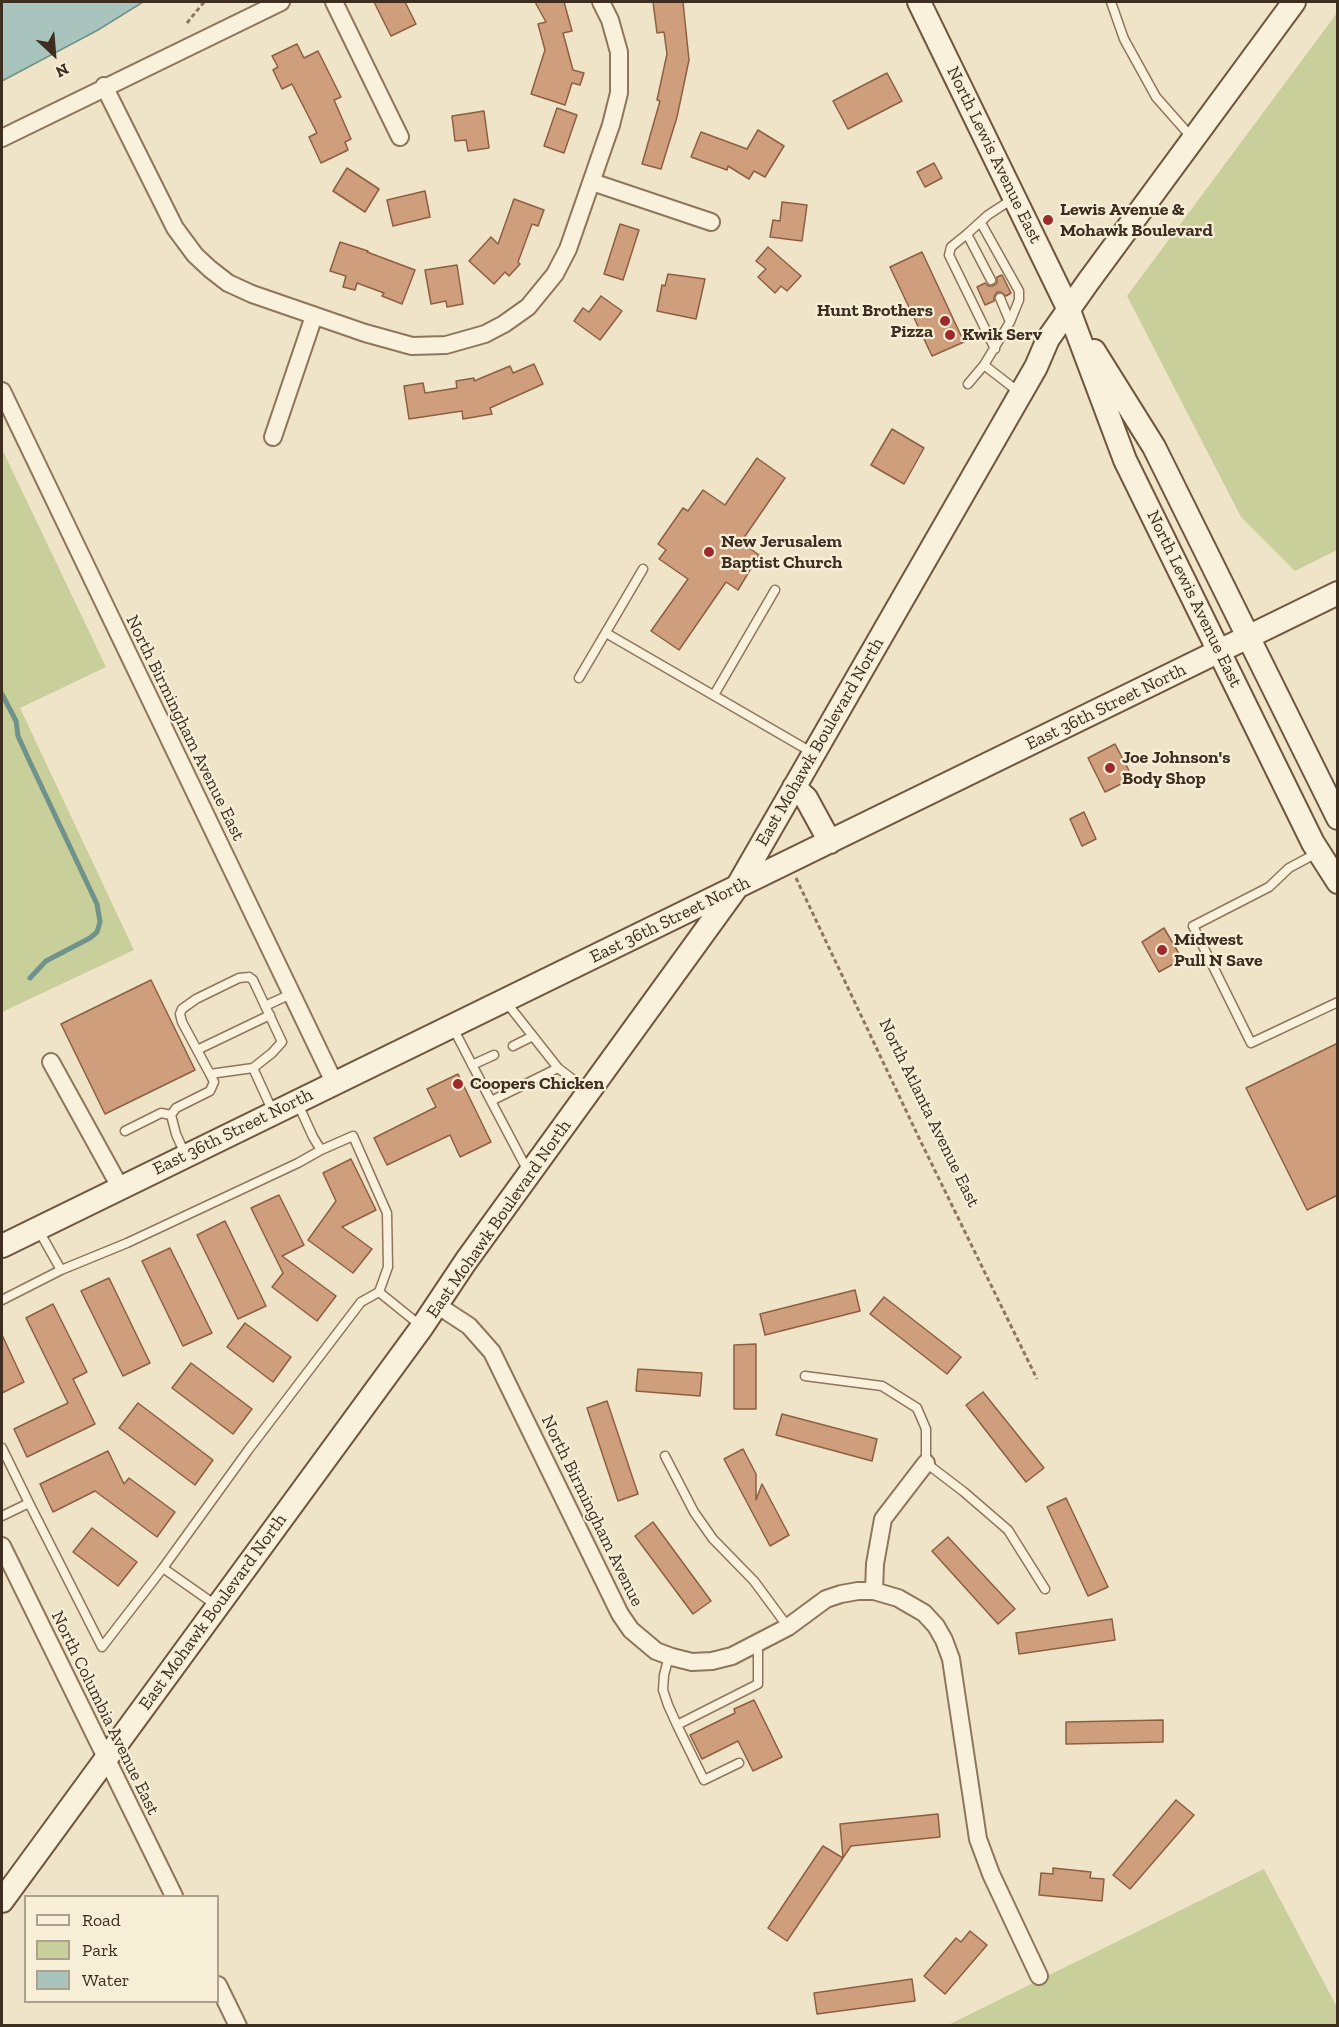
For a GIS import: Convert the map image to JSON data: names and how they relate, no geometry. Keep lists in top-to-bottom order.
{
  "streets": {
    "main road": ["North Lewis Avenue East", "East 36th Street North", "East Mohawk Boulevard North"],
    "street": ["North Birmingham Avenue East", "North Birmingham Avenue", "North Columbia Avenue East"],
    "path": ["North Atlanta Avenue East"]
  },
  "crossings": [
    ["North Lewis Avenue East", "East 36th Street North"],
    ["North Lewis Avenue East", "East Mohawk Boulevard North"],
    ["East 36th Street North", "North Birmingham Avenue East"],
    ["East 36th Street North", "East Mohawk Boulevard North"],
    ["East 36th Street North", "North Atlanta Avenue East"],
    ["East Mohawk Boulevard North", "North Birmingham Avenue"],
    ["East Mohawk Boulevard North", "North Columbia Avenue East"]
  ],
  "places": [
    "Lewis Avenue & Mohawk Boulevard",
    "Hunt Brothers Pizza",
    "Kwik Serv",
    "New Jerusalem Baptist Church",
    "Joe Johnson's Body Shop",
    "Midwest Pull N Save",
    "Coopers Chicken"
  ],
  "legend": ["Road", "Park", "Water"],
  "north": "bottom right"
}
